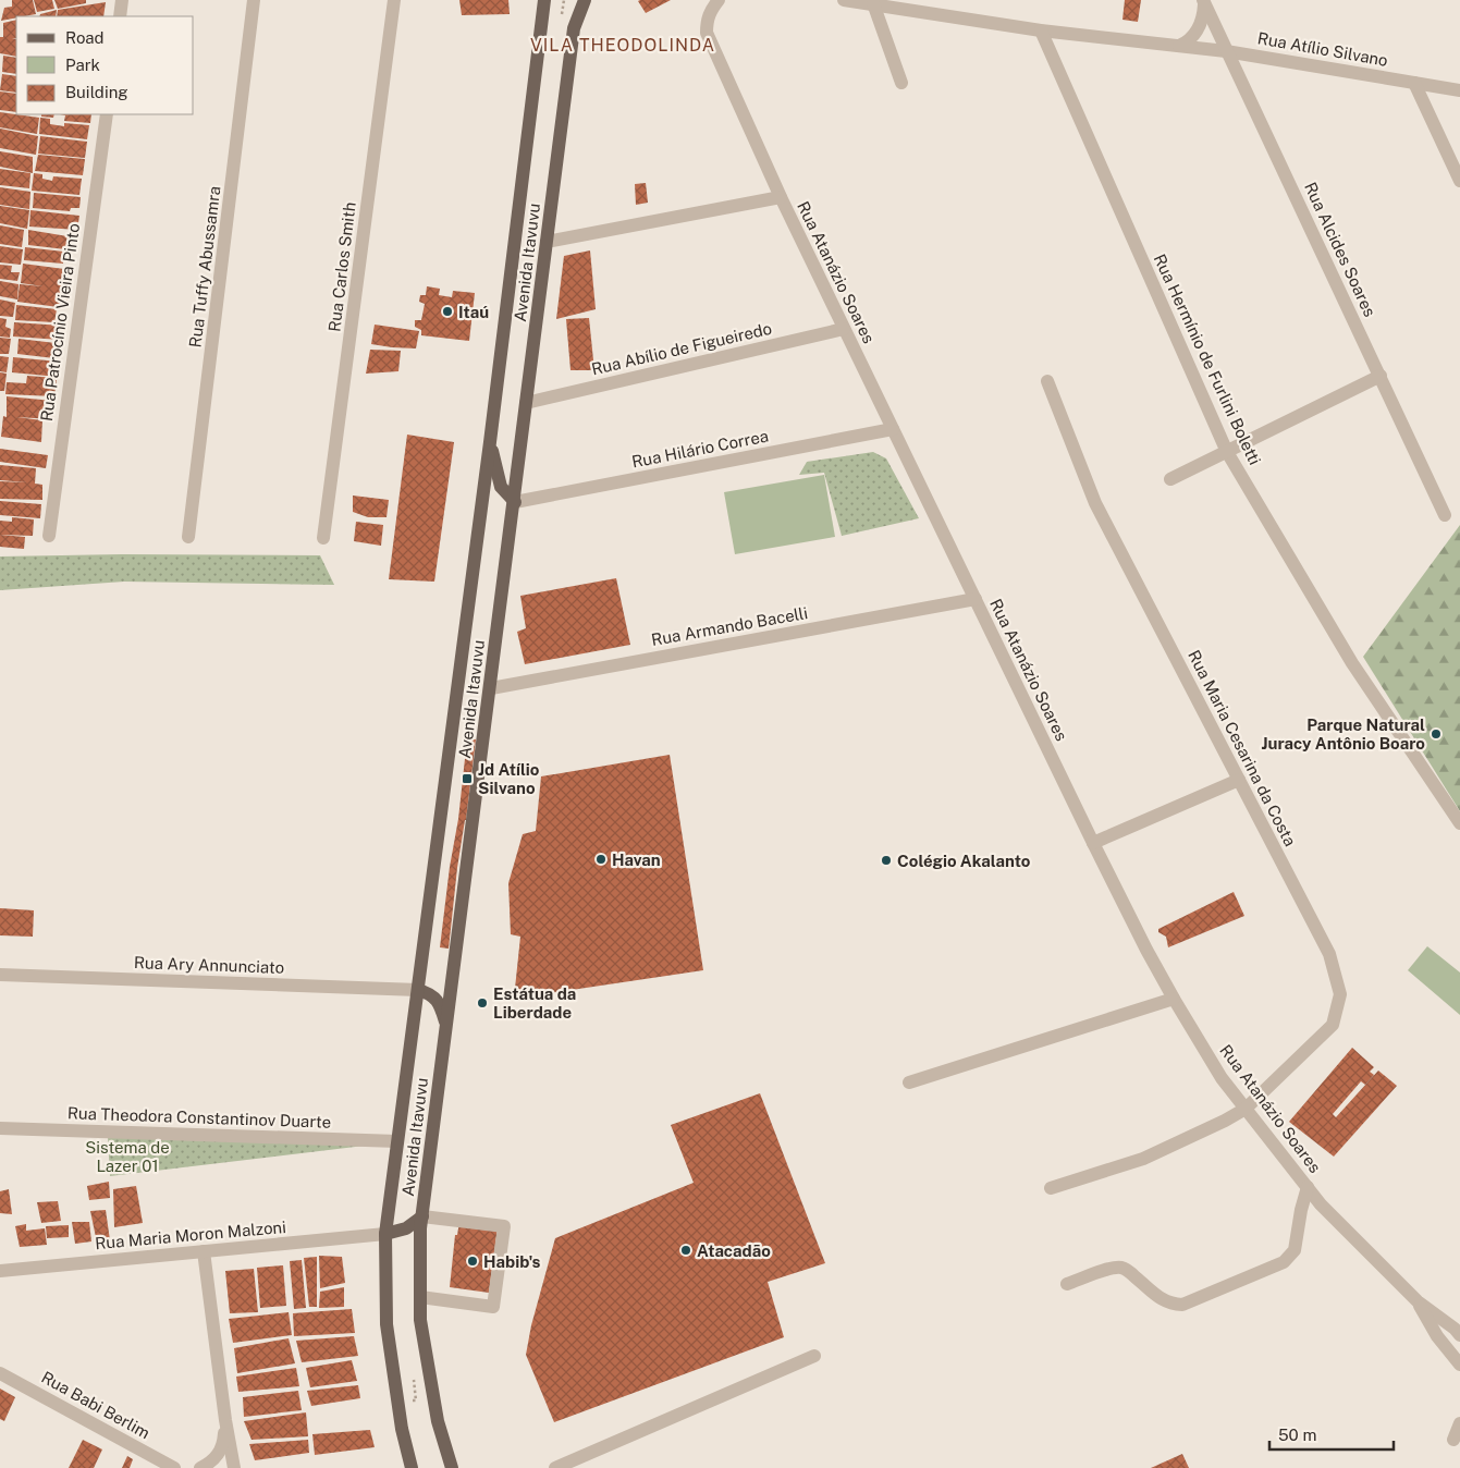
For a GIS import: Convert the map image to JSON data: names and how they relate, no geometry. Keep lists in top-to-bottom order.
{
  "streets": {
    "main road": ["Avenida Itavuvu"],
    "street": [
      "Rua Atílio Silvano",
      "Rua Alcides Soares",
      "Rua Tuffy Abussamra",
      "Rua Carlos Smith",
      "Rua Atanázio Soares",
      "Rua Patrocínio Vieira Pinto",
      "Rua Abílio de Figueiredo",
      "Rua Hermínio de Furlini Boletti",
      "Rua Hilário Correa",
      "Rua Armando Bacelli",
      "Rua Maria Cesarina da Costa",
      "Rua Ary Annunciato",
      "Rua Theodora Constantinov Duarte",
      "Rua Maria Moron Malzoni",
      "Rua Babi Berlim"
    ]
  },
  "crossings": [
    ["Rua Atílio Silvano", "Rua Alcides Soares"],
    ["Rua Atílio Silvano", "Rua Hermínio de Furlini Boletti"],
    ["Avenida Itavuvu", "Rua Abílio de Figueiredo"],
    ["Avenida Itavuvu", "Rua Hilário Correa"],
    ["Avenida Itavuvu", "Rua Armando Bacelli"],
    ["Avenida Itavuvu", "Rua Ary Annunciato"],
    ["Avenida Itavuvu", "Rua Theodora Constantinov Duarte"],
    ["Avenida Itavuvu", "Rua Maria Moron Malzoni"],
    ["Rua Atanázio Soares", "Rua Abílio de Figueiredo"],
    ["Rua Atanázio Soares", "Rua Hilário Correa"],
    ["Rua Atanázio Soares", "Rua Armando Bacelli"],
    ["Rua Atanázio Soares", "Rua Maria Cesarina da Costa"]
  ],
  "districts": ["VILA THEODOLINDA"],
  "parks": ["Sistema de Lazer 01"],
  "places": {
    "other": [
      "Itaú",
      "Parque Natural Juracy Antônio Boaro",
      "Havan",
      "Colégio Akalanto",
      "Estátua da Liberdade",
      "Atacadão",
      "Habib's"
    ],
    "transit": ["Jd Atílio Silvano"]
  },
  "legend": ["Road", "Park", "Building"],
  "scale_bar": "50 m"
}
